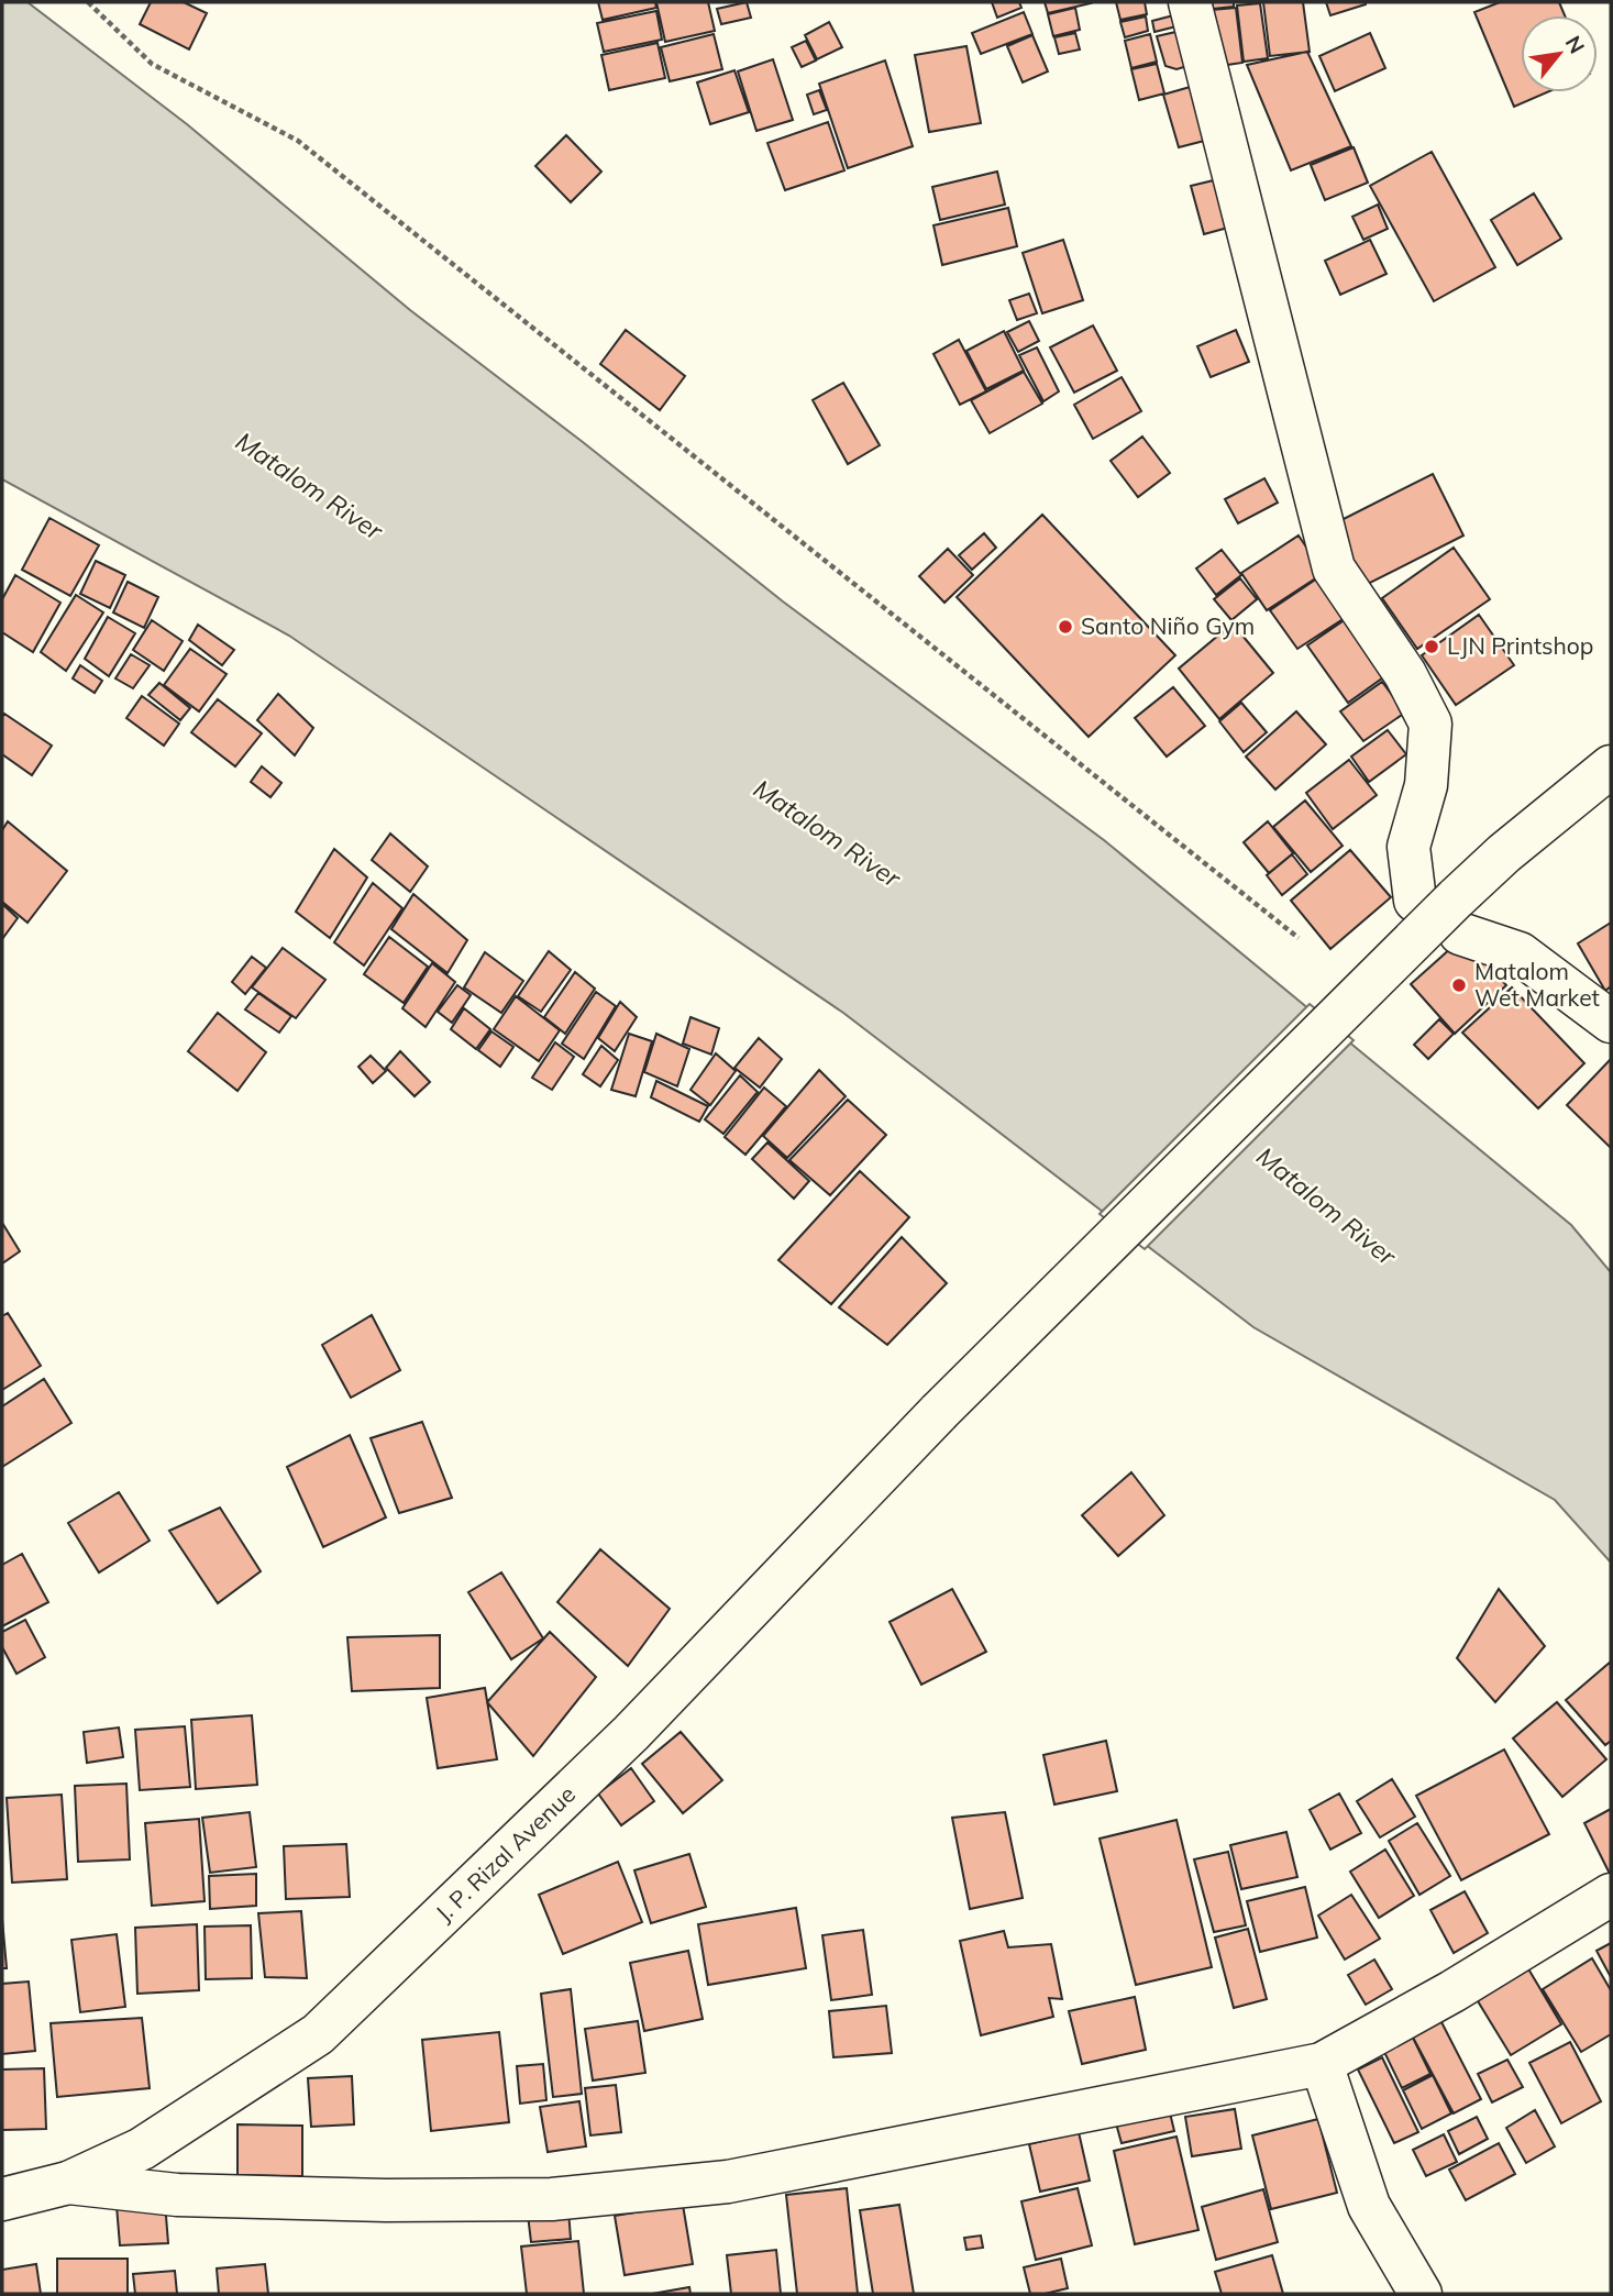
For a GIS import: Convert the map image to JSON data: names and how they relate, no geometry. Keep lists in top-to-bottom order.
{
  "streets": {
    "street": ["J. P. Rizal Avenue"]
  },
  "water": ["Matalom River"],
  "places": ["Santo Niño Gym", "LJN Printshop", "Matalom Wet Market"],
  "north": "top right"
}
